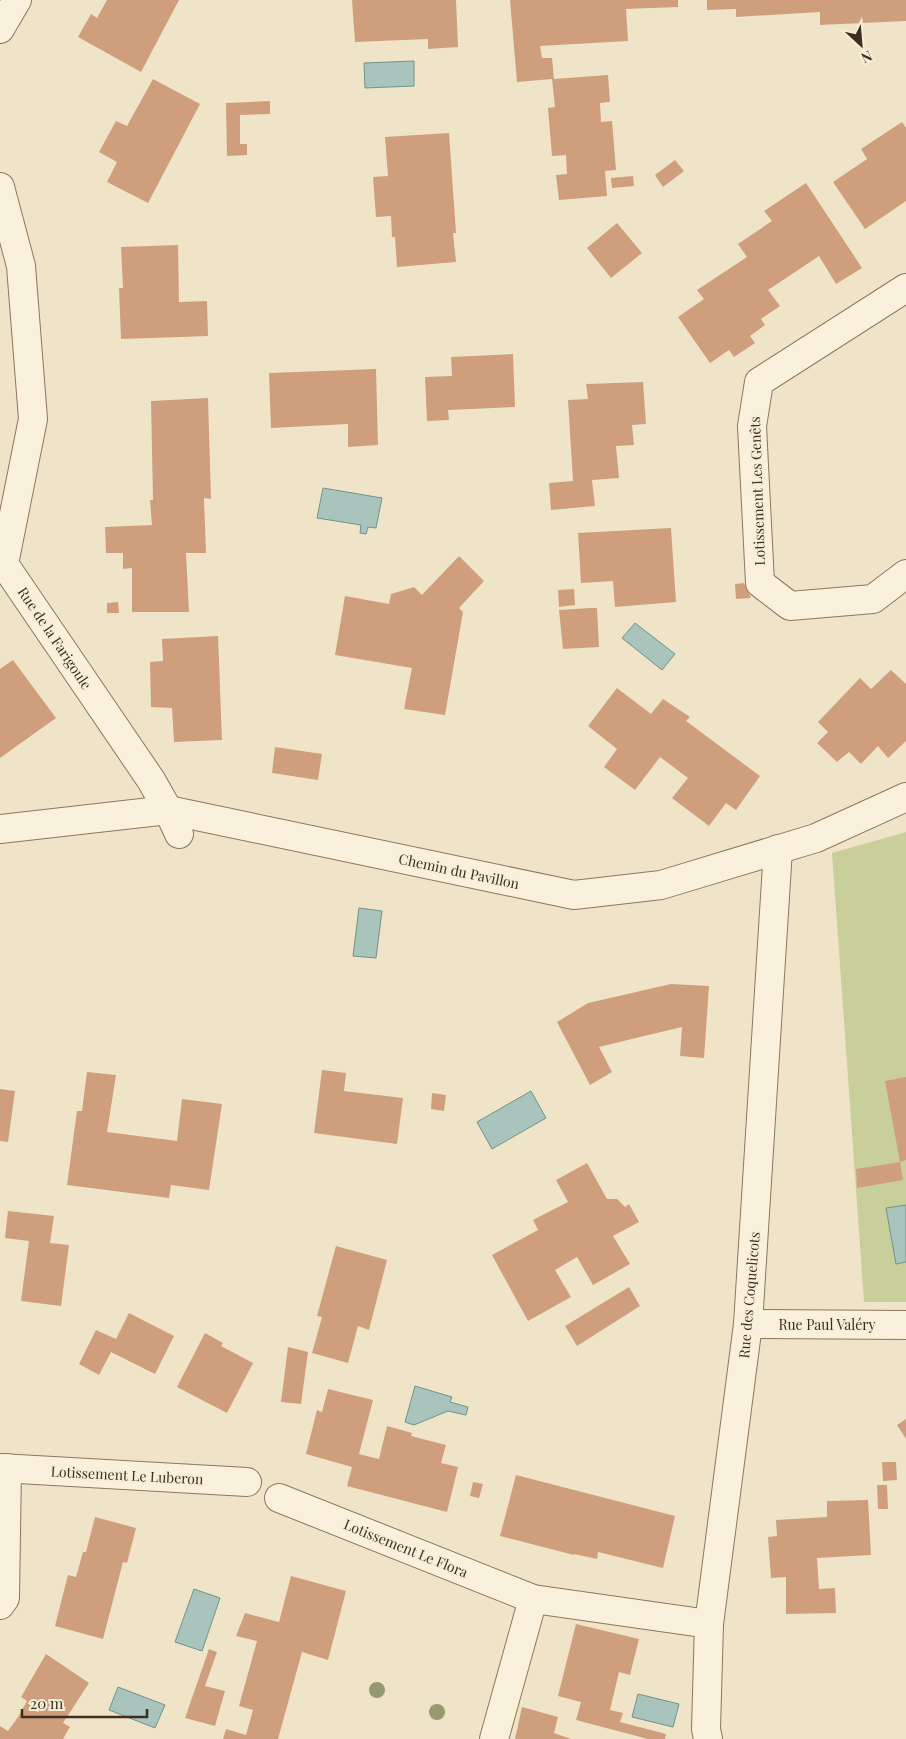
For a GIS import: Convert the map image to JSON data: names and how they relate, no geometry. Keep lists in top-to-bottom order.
{
  "streets": {
    "street": [
      "Lotissement Les Genêts",
      "Rue de la Farigoule",
      "Chemin du Pavillon",
      "Rue des Coquelicots",
      "Rue Paul Valéry",
      "Lotissement Le Luberon",
      "Lotissement Le Flora"
    ]
  },
  "crossings": [
    ["Rue de la Farigoule", "Chemin du Pavillon"],
    ["Chemin du Pavillon", "Rue des Coquelicots"],
    ["Rue des Coquelicots", "Rue Paul Valéry"],
    ["Rue des Coquelicots", "Lotissement Le Flora"]
  ],
  "scale_bar": "20 m",
  "north": "bottom right"
}
